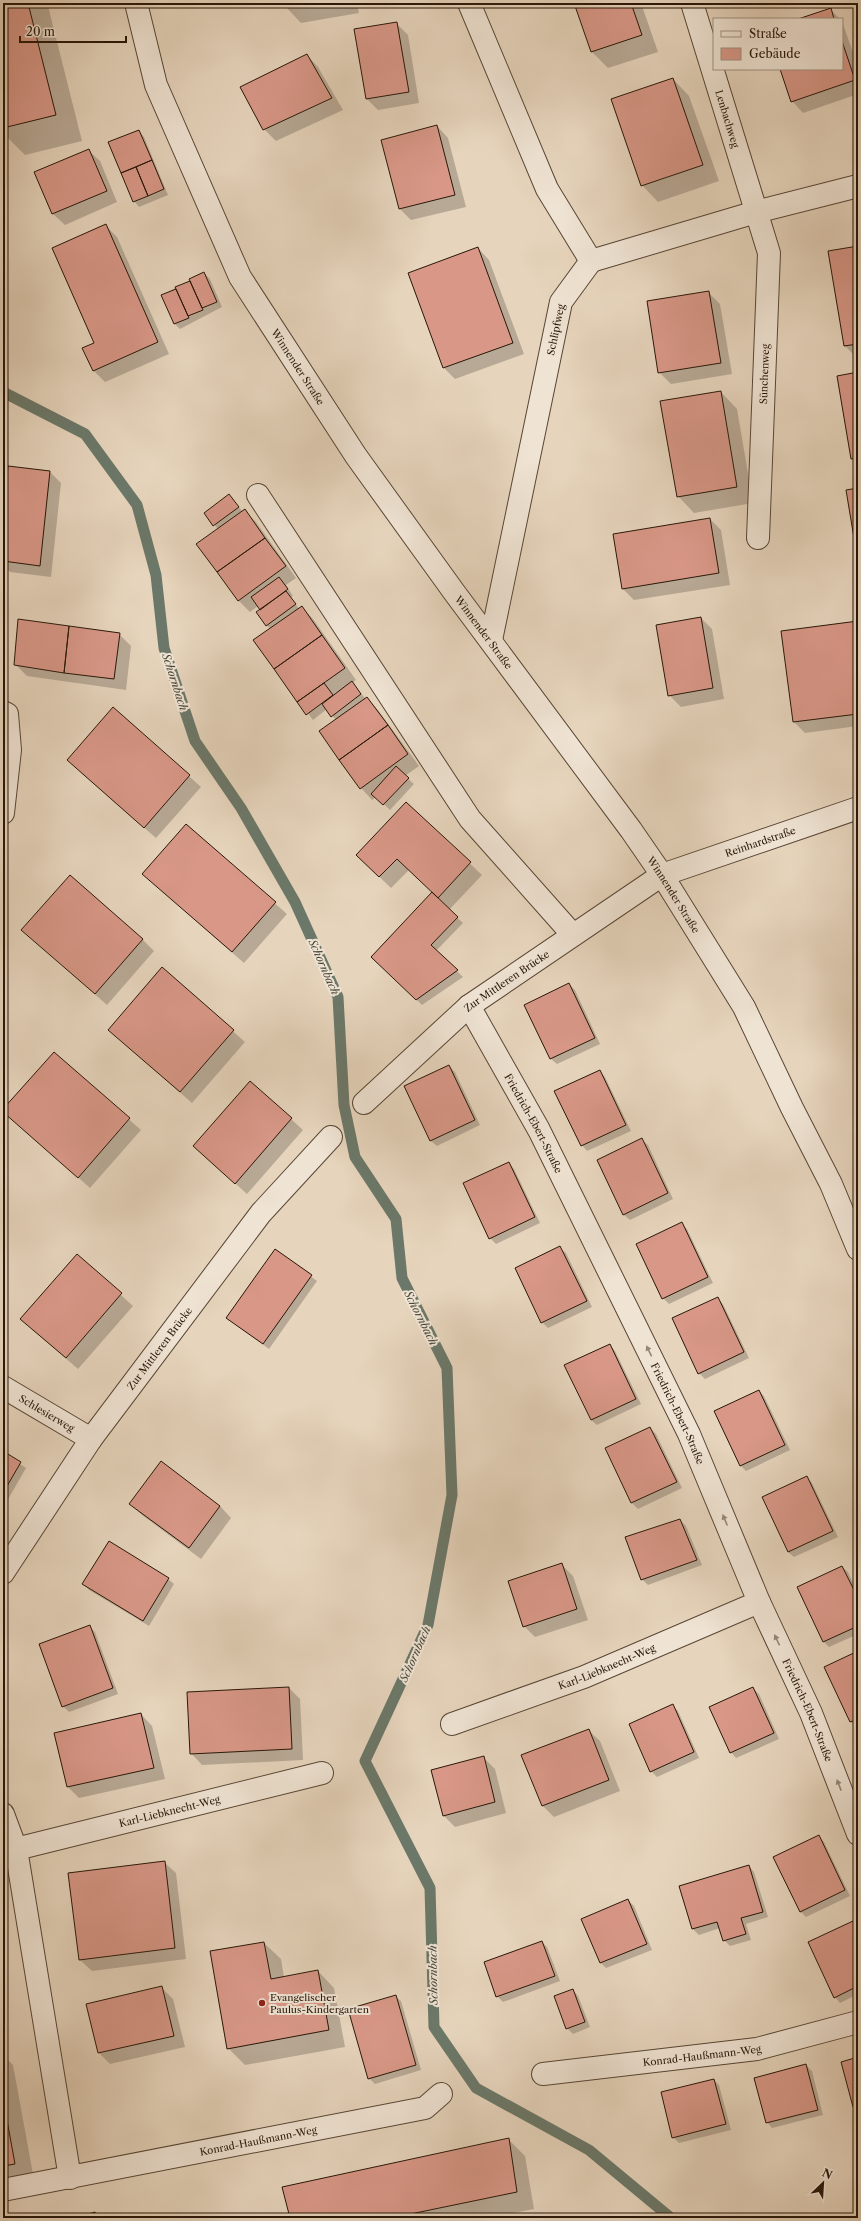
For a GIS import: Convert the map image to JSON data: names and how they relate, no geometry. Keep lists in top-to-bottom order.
{
  "streets": {
    "street": [
      "Lenbachweg",
      "Schlipfweg",
      "Winnender Straße",
      "Sünchenweg",
      "Reinhardstraße",
      "Zur Mittleren Brücke",
      "Friedrich-Ebert-Straße",
      "Schlesierweg",
      "Karl-Liebknecht-Weg",
      "Konrad-Haußmann-Weg"
    ]
  },
  "crossings": [
    ["Lenbachweg", "Sünchenweg"],
    ["Schlipfweg", "Winnender Straße"],
    ["Winnender Straße", "Reinhardstraße"],
    ["Winnender Straße", "Zur Mittleren Brücke"],
    ["Reinhardstraße", "Zur Mittleren Brücke"],
    ["Zur Mittleren Brücke", "Friedrich-Ebert-Straße"],
    ["Zur Mittleren Brücke", "Schlesierweg"],
    ["Friedrich-Ebert-Straße", "Karl-Liebknecht-Weg"]
  ],
  "one_way": ["Friedrich-Ebert-Straße"],
  "water": ["Schornbach"],
  "places": ["Evangelischer Paulus-Kindergarten"],
  "legend": ["Straße", "Gebäude"],
  "scale_bar": "20 m",
  "north": "top right"
}
